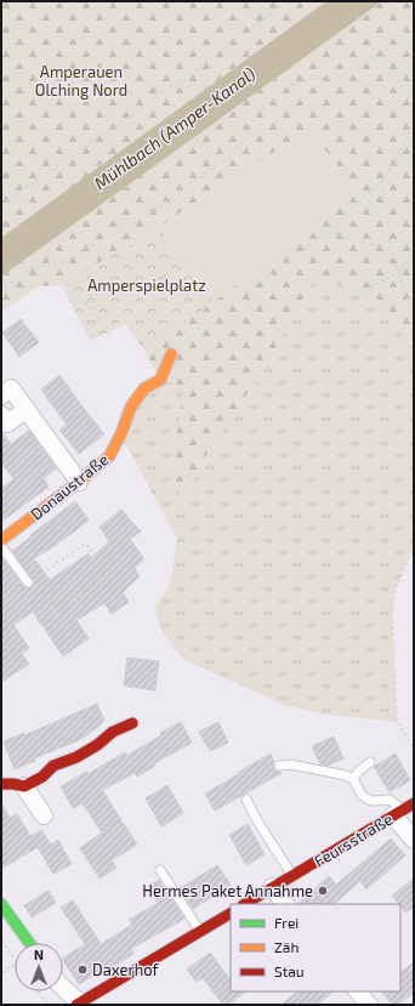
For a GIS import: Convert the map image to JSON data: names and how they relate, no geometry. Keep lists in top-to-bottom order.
{
  "streets": {
    "street": ["Donaustraße", "Feursstraße"]
  },
  "water": ["Mühlbach (Amper-Kanal)"],
  "parks": ["Amperauen Olching Nord", "Amperspielplatz"],
  "places": ["Hermes Paket Annahme", "Daxerhof"],
  "legend": ["Frei", "Zäh", "Stau"],
  "north": "top"
}
